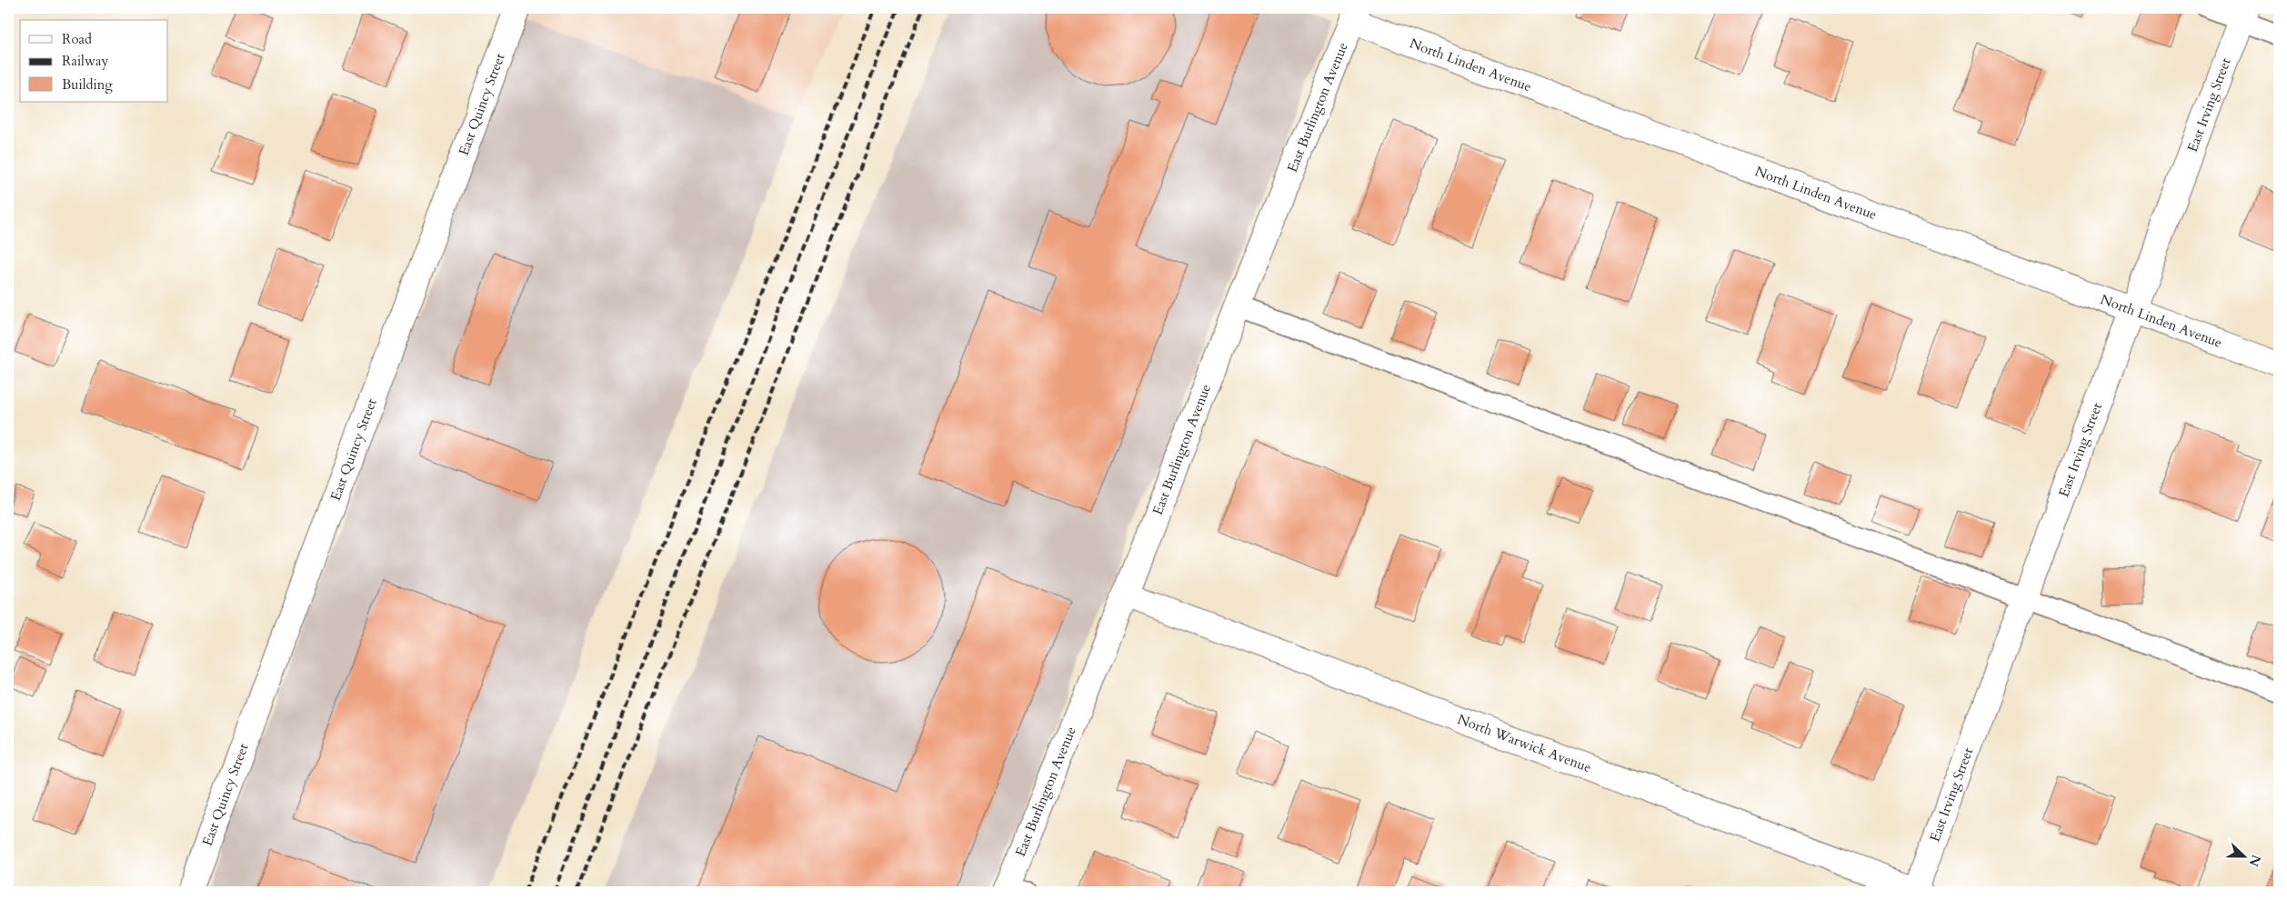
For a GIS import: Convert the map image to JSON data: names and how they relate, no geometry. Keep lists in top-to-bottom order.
{
  "streets": {
    "street": [
      "North Linden Avenue",
      "East Quincy Street",
      "East Irving Street",
      "East Burlington Avenue",
      "North Warwick Avenue"
    ]
  },
  "crossings": [
    ["North Linden Avenue", "East Irving Street"],
    ["North Linden Avenue", "East Burlington Avenue"],
    ["East Irving Street", "North Warwick Avenue"],
    ["East Burlington Avenue", "North Warwick Avenue"]
  ],
  "legend": ["Road", "Railway", "Building"],
  "north": "right"
}
